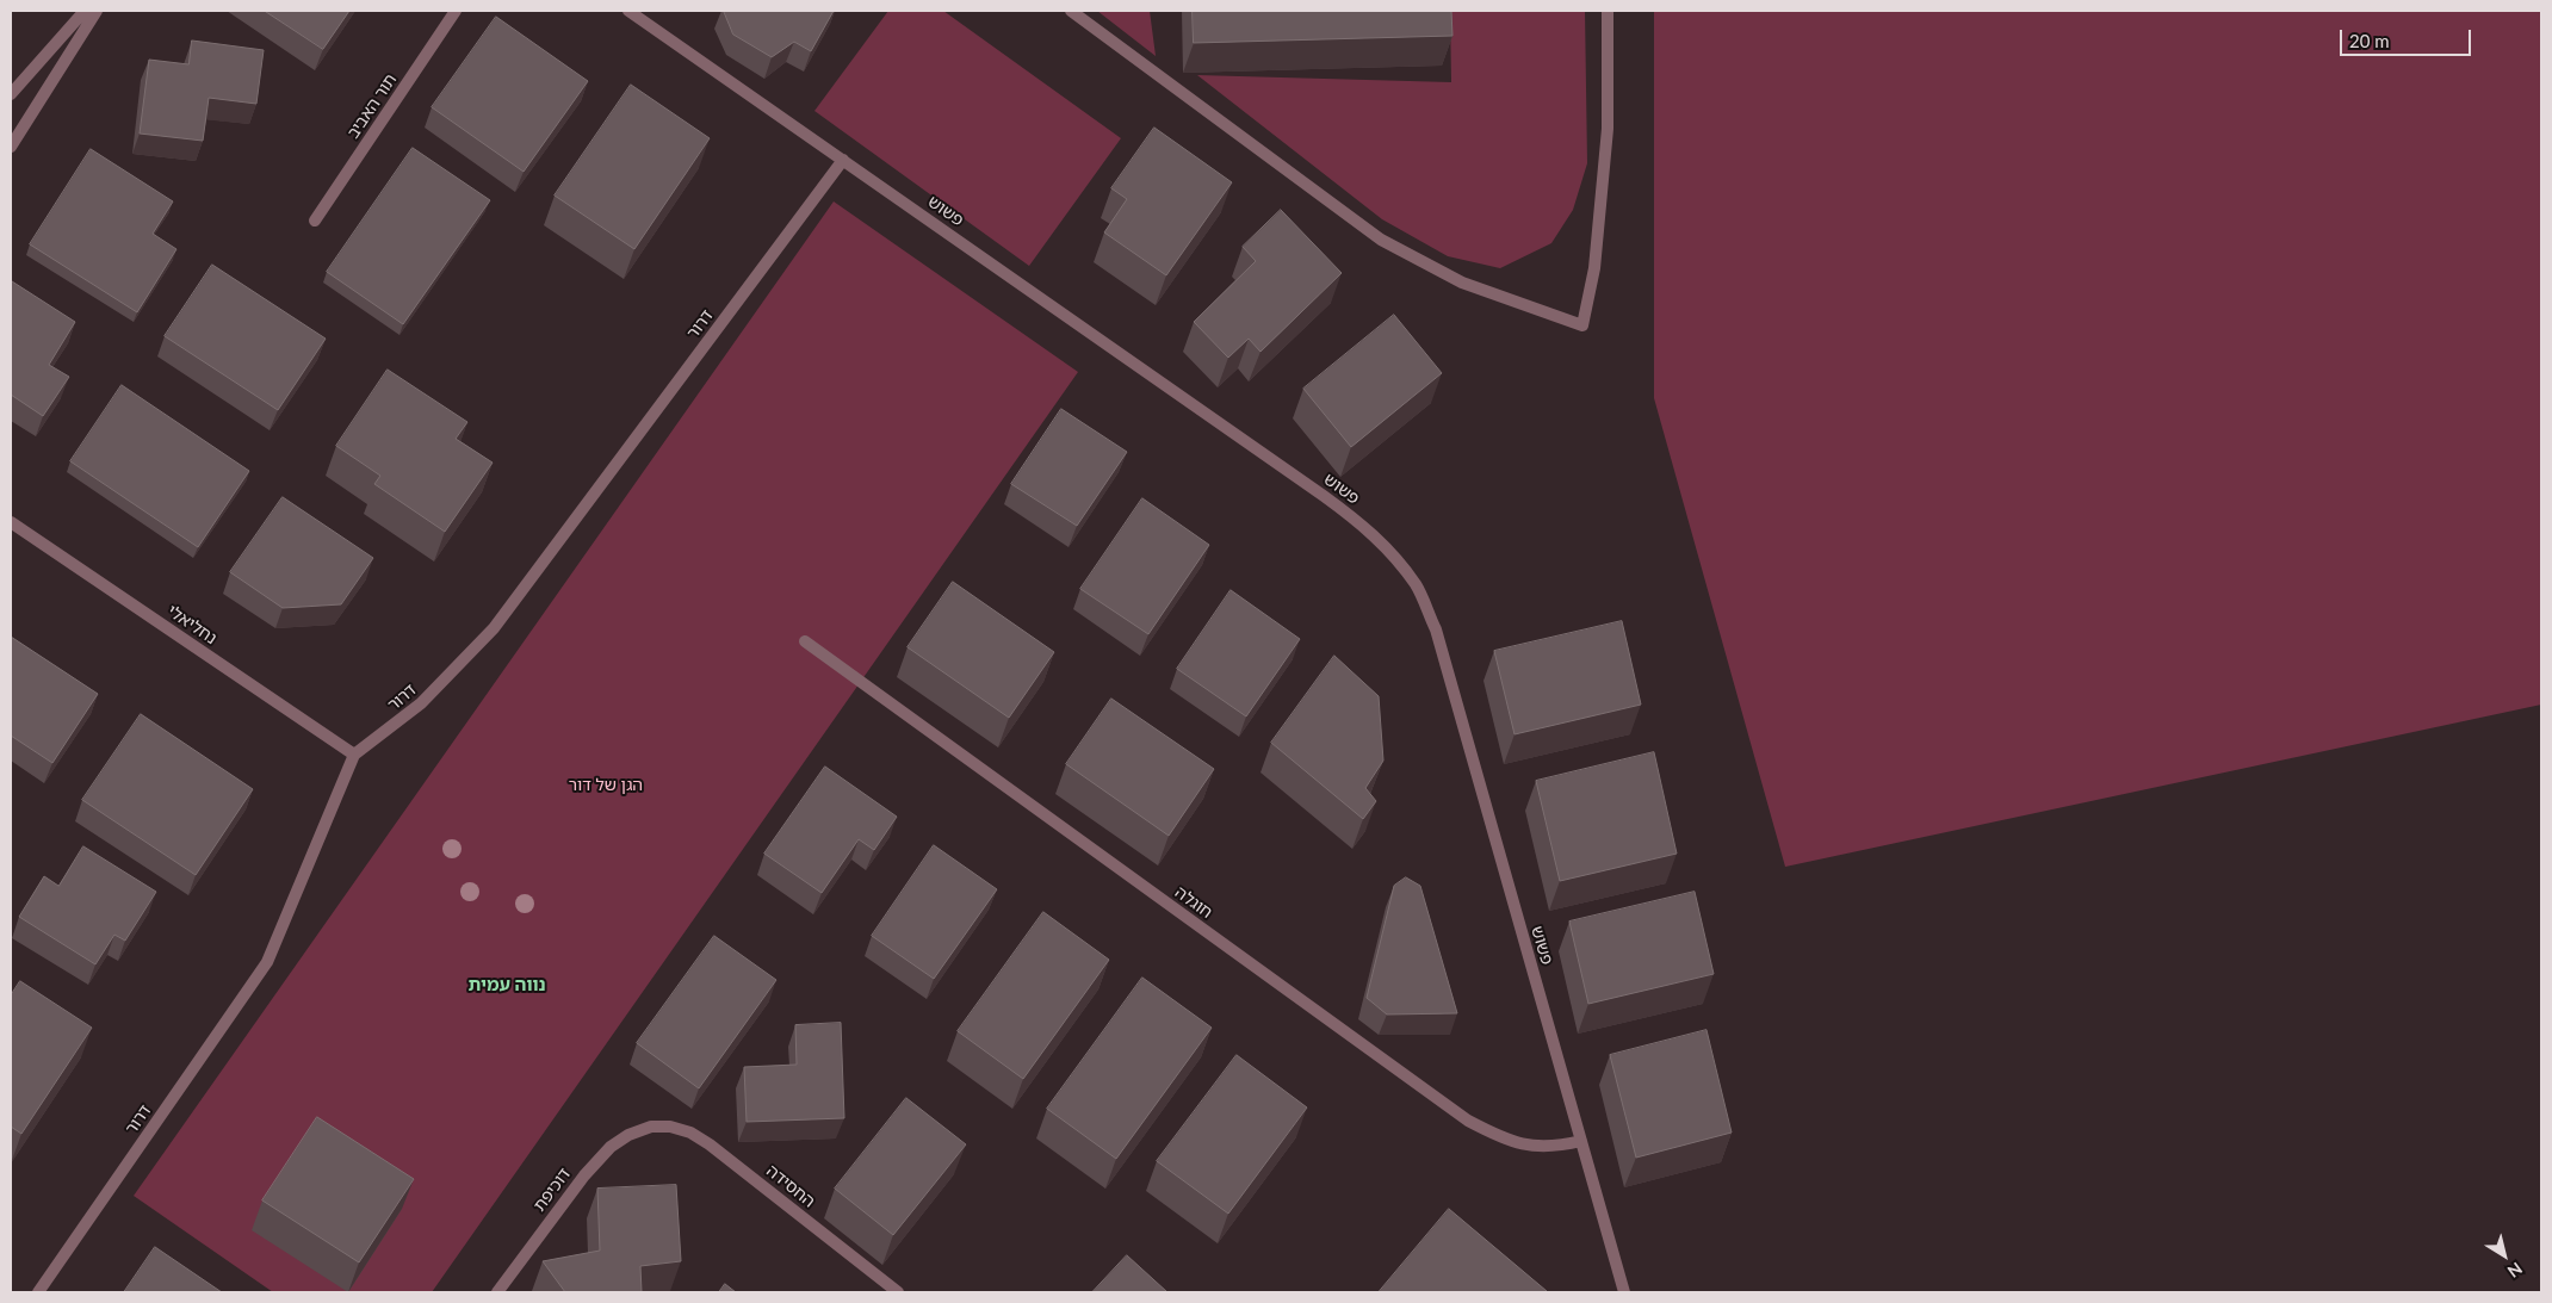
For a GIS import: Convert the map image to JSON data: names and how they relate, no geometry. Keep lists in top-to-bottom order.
{
  "streets": {
    "street": [
      "תור האביב",
      "פשוש",
      "דרור",
      "נחליאלי",
      "חוגלה",
      "החסידה",
      "דוכיפת"
    ]
  },
  "crossings": [
    ["פשוש", "דרור"],
    ["פשוש", "חוגלה"],
    ["דרור", "נחליאלי"],
    ["החסידה", "דוכיפת"]
  ],
  "districts": ["נווה עמית"],
  "parks": ["הגן של דור"],
  "scale_bar": "20 m",
  "north": "bottom right"
}
